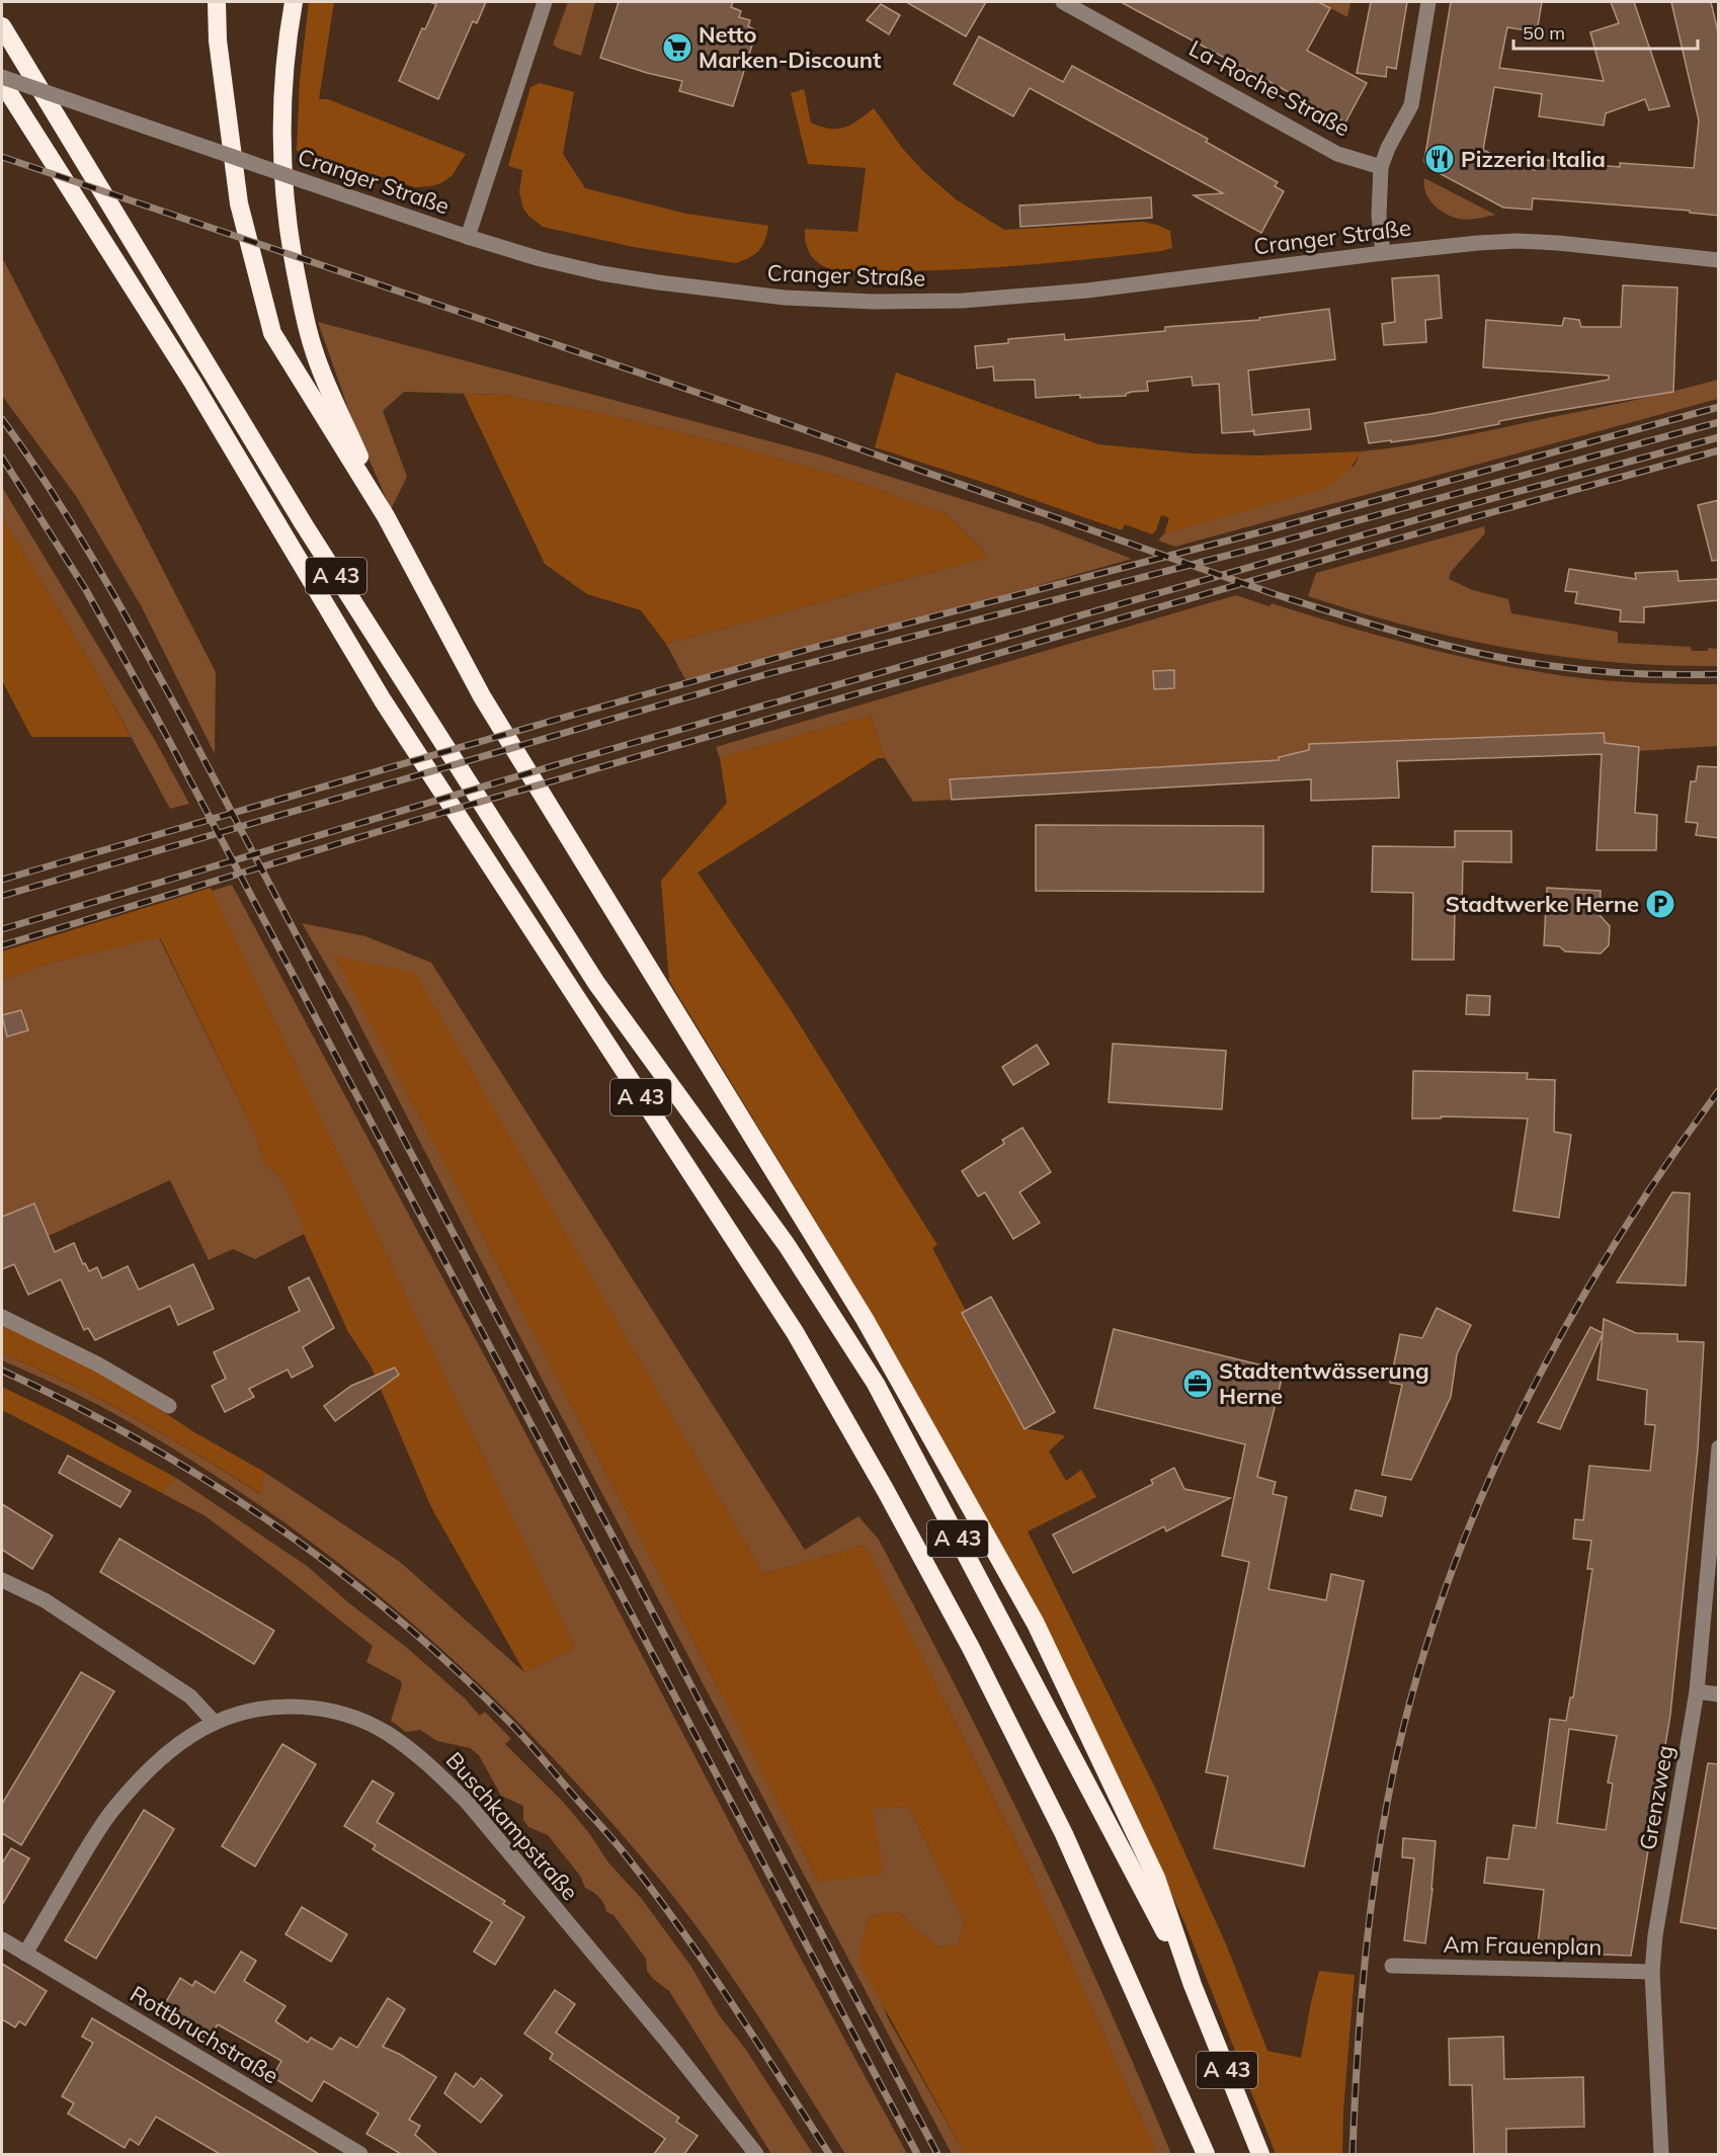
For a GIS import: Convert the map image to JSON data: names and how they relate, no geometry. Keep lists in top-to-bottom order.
{
  "streets": {
    "highway": ["A 43"],
    "street": [
      "La-Roche-Straße",
      "Cranger Straße",
      "Grenzweg",
      "Buschkampstraße",
      "Am Frauenplan",
      "Rottbruchstraße"
    ]
  },
  "crossings": [
    ["Grenzweg", "Am Frauenplan"]
  ],
  "places": {
    "supermarket": ["Netto Marken-Discount"],
    "restaurant": ["Pizzeria Italia"],
    "parking": ["Stadtwerke Herne"],
    "office": ["Stadtentwässerung Herne"]
  },
  "scale_bar": "50 m"
}
